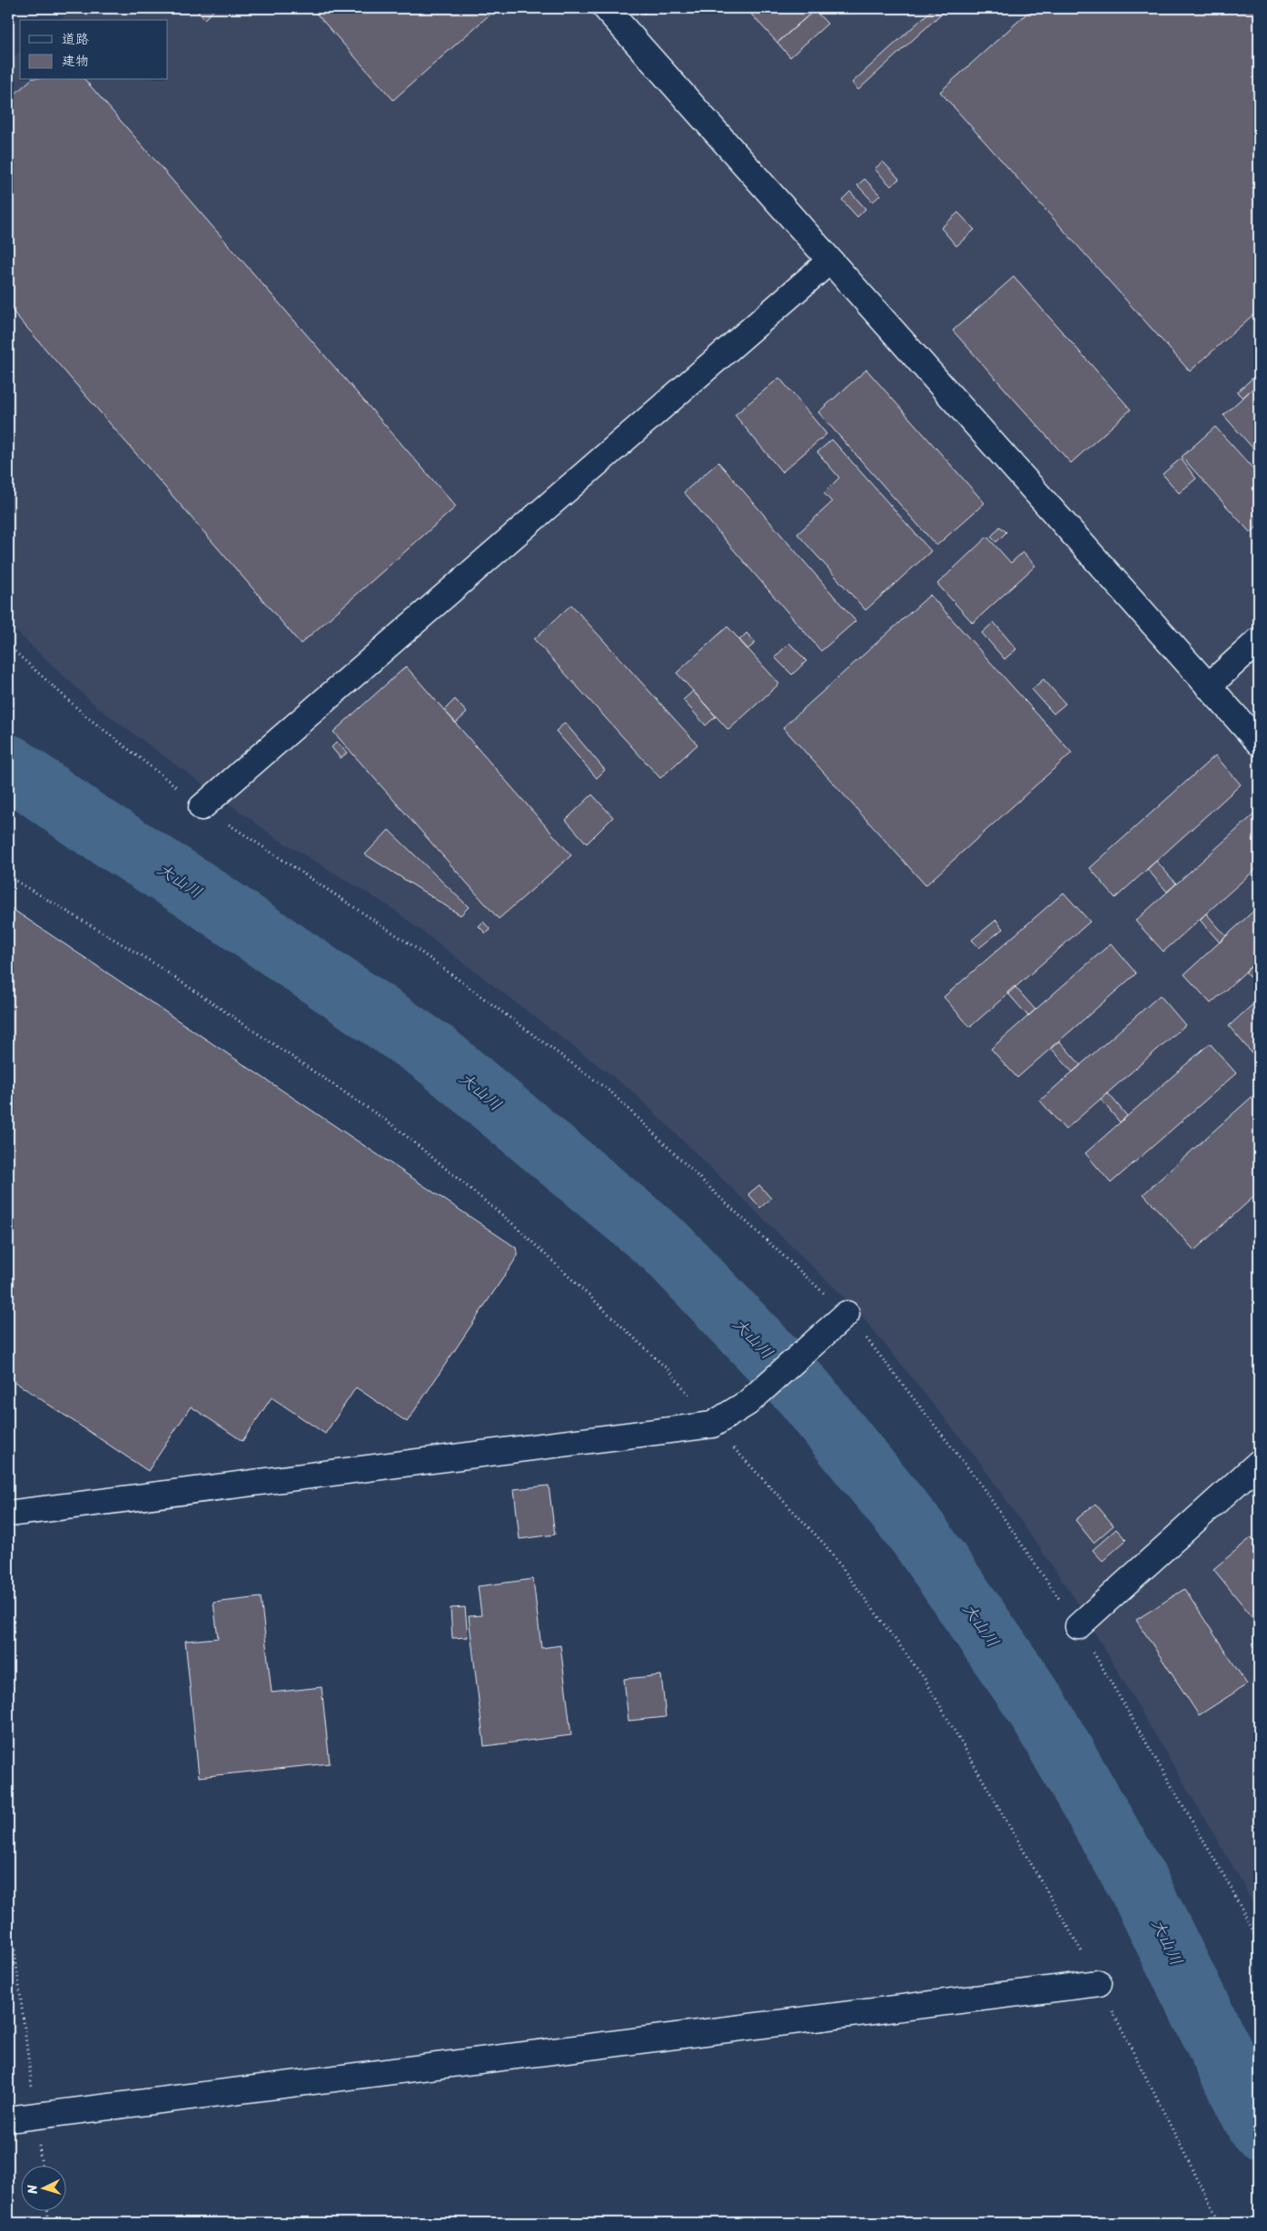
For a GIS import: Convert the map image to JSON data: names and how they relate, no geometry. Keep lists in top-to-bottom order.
{
  "water": ["大山川"],
  "legend": ["道路", "建物"],
  "north": "left"
}
